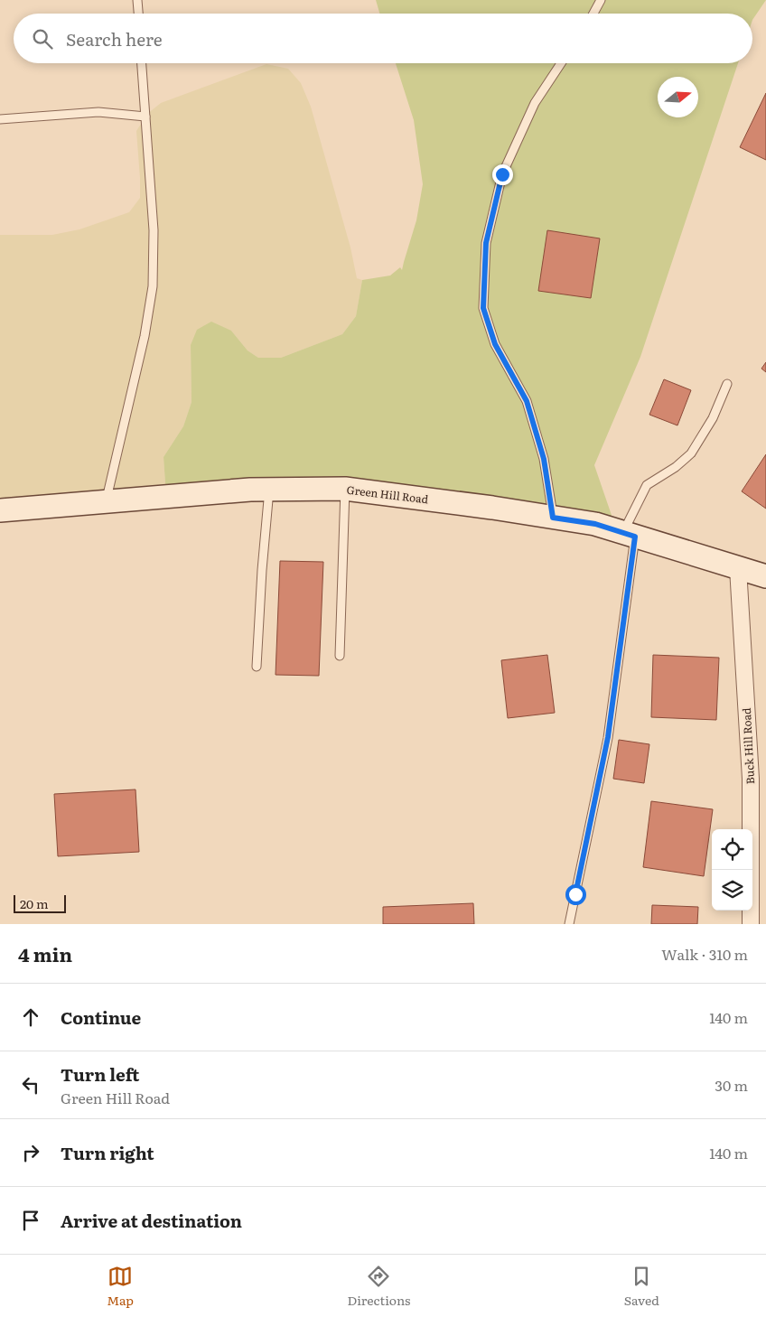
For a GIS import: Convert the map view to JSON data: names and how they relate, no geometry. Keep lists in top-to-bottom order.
{
  "streets": {
    "main road": ["Green Hill Road"],
    "street": ["Buck Hill Road"]
  },
  "crossings": [
    ["Green Hill Road", "Buck Hill Road"]
  ],
  "scale_bar": "20 m",
  "north": "right",
  "page": {
    "search": "Search here",
    "scale": "20 m",
    "heading": ["4 min", "Walk · 310 m"],
    "list": [
      ["Continue", "140 m"],
      ["Turn left", "Green Hill Road", "30 m"],
      ["Turn right", "140 m"],
      "Arrive at destination"
    ],
    "nav": ["Map", "Directions", "Saved"]
  }
}
